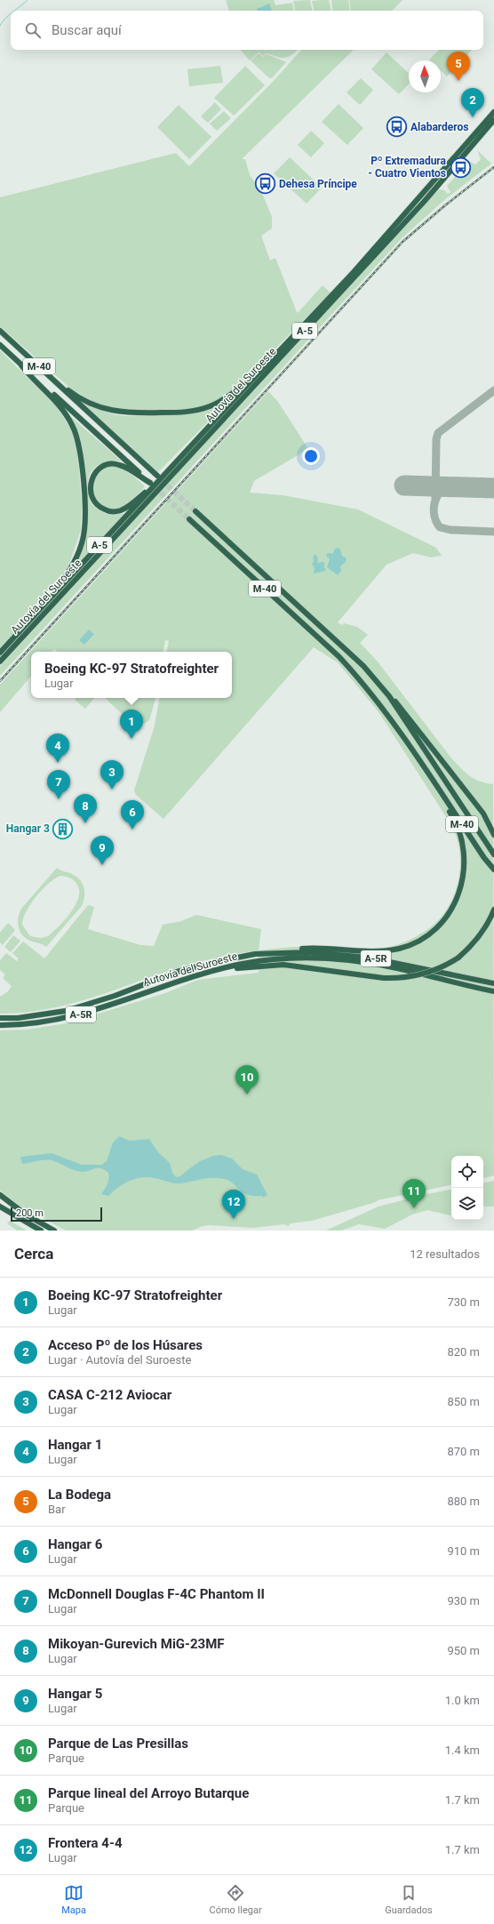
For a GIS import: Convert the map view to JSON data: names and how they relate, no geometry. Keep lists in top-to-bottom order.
{
  "streets": {
    "highway": [
      "A-5",
      "M-40",
      "Autovía del Suroeste",
      "A-5R"
    ]
  },
  "crossings": [
    ["M-40", "Autovía del Suroeste"]
  ],
  "places": {
    "bus stop": ["Alabarderos", "Pº Extremadura - Cuatro Vientos", "Dehesa Príncipe"],
    "building": ["Hangar 3"]
  },
  "scale_bar": "200 m",
  "north": "top",
  "page": {
    "search": "Buscar aquí",
    "pins": [
      "5",
      "2",
      "1",
      "4",
      "3",
      "7",
      "8",
      "6",
      "9",
      "10",
      "11",
      "12"
    ],
    "popup": ["Boeing KC-97 Stratofreighter", "Lugar"],
    "scale": "200 m",
    "heading": ["Cerca", "12 resultados"],
    "list": [
      {
        "mark": "1",
        "name": "Boeing KC-97 Stratofreighter",
        "note": "Lugar",
        "value": "730 m"
      },
      {
        "mark": "2",
        "name": "Acceso Pº de los Húsares",
        "note": "Lugar · Autovía del Suroeste",
        "value": "820 m"
      },
      {
        "mark": "3",
        "name": "CASA C-212 Aviocar",
        "note": "Lugar",
        "value": "850 m"
      },
      {
        "mark": "4",
        "name": "Hangar 1",
        "note": "Lugar",
        "value": "870 m"
      },
      {
        "mark": "5",
        "name": "La Bodega",
        "note": "Bar",
        "value": "880 m"
      },
      {
        "mark": "6",
        "name": "Hangar 6",
        "note": "Lugar",
        "value": "910 m"
      },
      {
        "mark": "7",
        "name": "McDonnell Douglas F-4C Phantom II",
        "note": "Lugar",
        "value": "930 m"
      },
      {
        "mark": "8",
        "name": "Mikoyan-Gurevich MiG-23MF",
        "note": "Lugar",
        "value": "950 m"
      },
      {
        "mark": "9",
        "name": "Hangar 5",
        "note": "Lugar",
        "value": "1.0 km"
      },
      {
        "mark": "10",
        "name": "Parque de Las Presillas",
        "note": "Parque",
        "value": "1.4 km"
      },
      {
        "mark": "11",
        "name": "Parque lineal del Arroyo Butarque",
        "note": "Parque",
        "value": "1.7 km"
      },
      {
        "mark": "12",
        "name": "Frontera 4-4",
        "note": "Lugar",
        "value": "1.7 km"
      }
    ],
    "nav": ["Mapa", "Cómo llegar", "Guardados"]
  }
}
